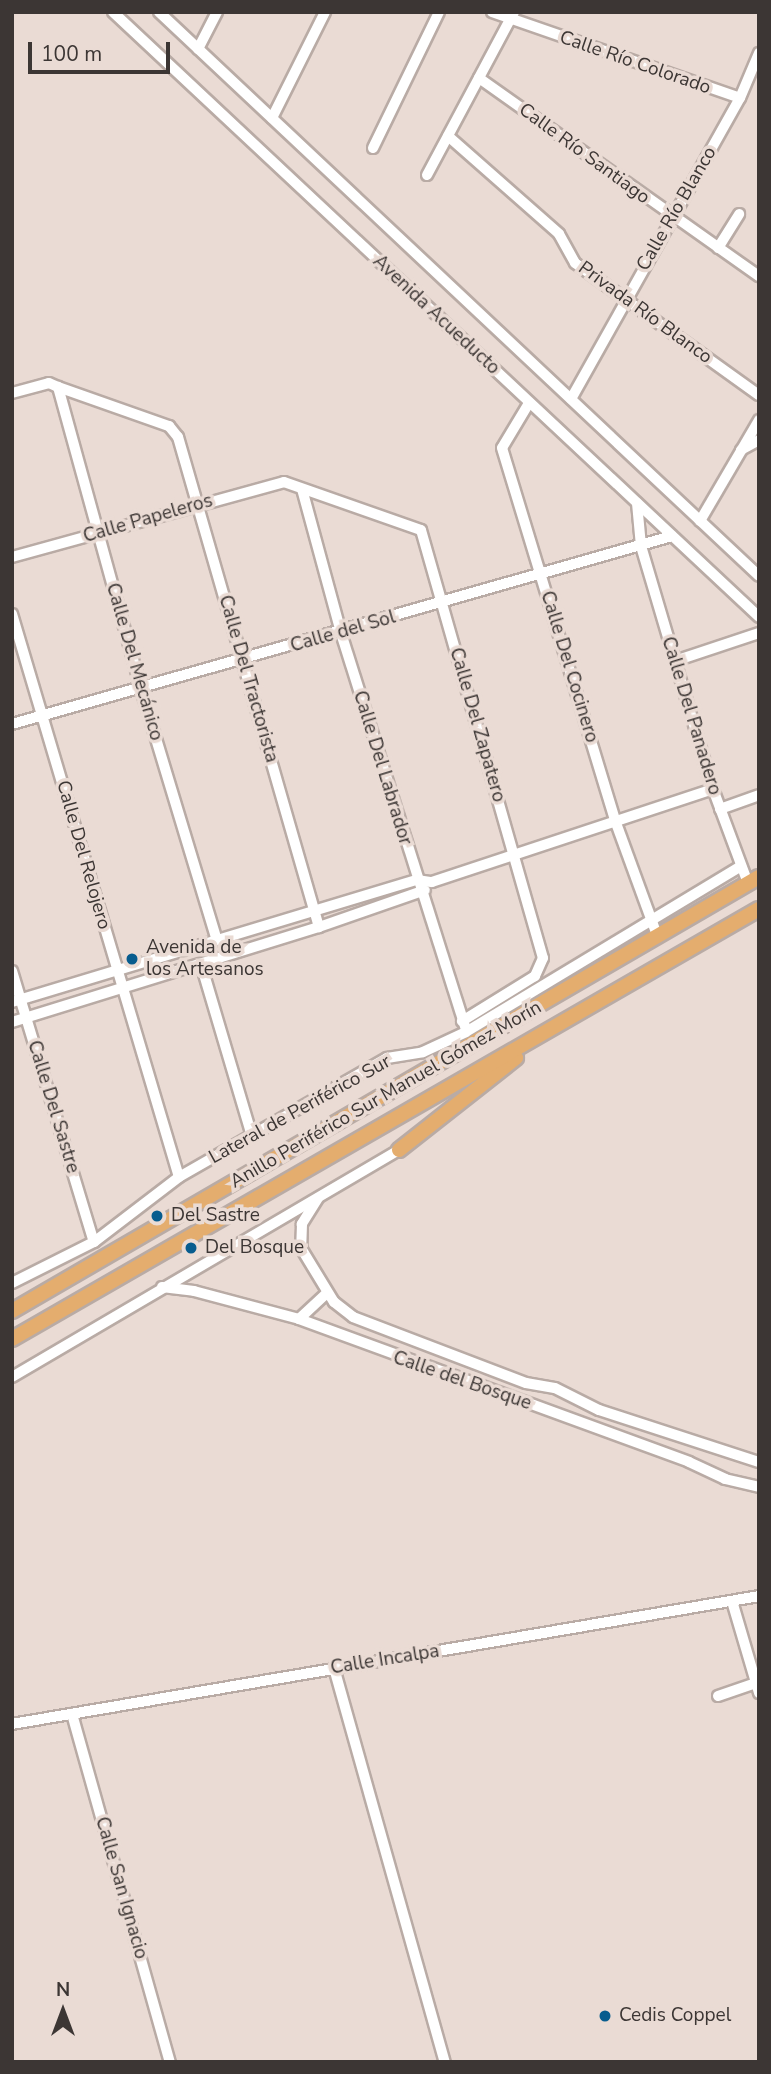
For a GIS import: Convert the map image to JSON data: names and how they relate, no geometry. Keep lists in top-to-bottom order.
{
  "streets": {
    "highway": ["Anillo Periférico Sur Manuel Gómez Morín"],
    "street": [
      "Calle Río Colorado",
      "Calle Río Santiago",
      "Calle Río Blanco",
      "Privada Río Blanco",
      "Avenida Acueducto",
      "Calle Papeleros",
      "Calle del Sol",
      "Calle Del Mecánico",
      "Calle Del Cocinero",
      "Calle Del Tractorista",
      "Calle Del Panadero",
      "Calle Del Zapatero",
      "Calle Del Labrador",
      "Calle Del Relojero",
      "Calle Del Sastre",
      "Lateral de Periférico Sur",
      "Calle del Bosque",
      "Calle Incalpa",
      "Calle San Ignacio"
    ]
  },
  "crossings": [
    ["Calle Río Colorado", "Calle Río Blanco"],
    ["Calle Río Santiago", "Calle Río Blanco"],
    ["Calle Río Blanco", "Privada Río Blanco"],
    ["Calle Río Blanco", "Avenida Acueducto"],
    ["Avenida Acueducto", "Calle del Sol"],
    ["Avenida Acueducto", "Calle Del Cocinero"],
    ["Avenida Acueducto", "Calle Del Panadero"],
    ["Calle Papeleros", "Calle Del Mecánico"],
    ["Calle Papeleros", "Calle Del Tractorista"],
    ["Calle Papeleros", "Calle Del Zapatero"],
    ["Calle del Sol", "Calle Del Mecánico"],
    ["Calle del Sol", "Calle Del Cocinero"],
    ["Calle del Sol", "Calle Del Tractorista"],
    ["Calle del Sol", "Calle Del Panadero"],
    ["Calle del Sol", "Calle Del Zapatero"],
    ["Calle del Sol", "Calle Del Labrador"],
    ["Calle del Sol", "Calle Del Relojero"],
    ["Calle Del Mecánico", "Calle Del Tractorista"],
    ["Calle Del Cocinero", "Anillo Periférico Sur Manuel Gómez Morín"],
    ["Calle Del Cocinero", "Lateral de Periférico Sur"],
    ["Calle Del Panadero", "Anillo Periférico Sur Manuel Gómez Morín"],
    ["Calle Del Panadero", "Lateral de Periférico Sur"],
    ["Calle Del Zapatero", "Calle Del Labrador"],
    ["Calle Del Zapatero", "Anillo Periférico Sur Manuel Gómez Morín"],
    ["Calle Del Zapatero", "Lateral de Periférico Sur"],
    ["Calle Del Labrador", "Anillo Periférico Sur Manuel Gómez Morín"],
    ["Calle Del Labrador", "Lateral de Periférico Sur"],
    ["Calle Del Relojero", "Lateral de Periférico Sur"],
    ["Anillo Periférico Sur Manuel Gómez Morín", "Lateral de Periférico Sur"],
    ["Calle Del Sastre", "Lateral de Periférico Sur"],
    ["Calle Incalpa", "Calle San Ignacio"]
  ],
  "places": [
    "Avenida de los Artesanos",
    "Del Sastre",
    "Del Bosque",
    "Cedis Coppel"
  ],
  "scale_bar": "100 m",
  "north": "top"
}
